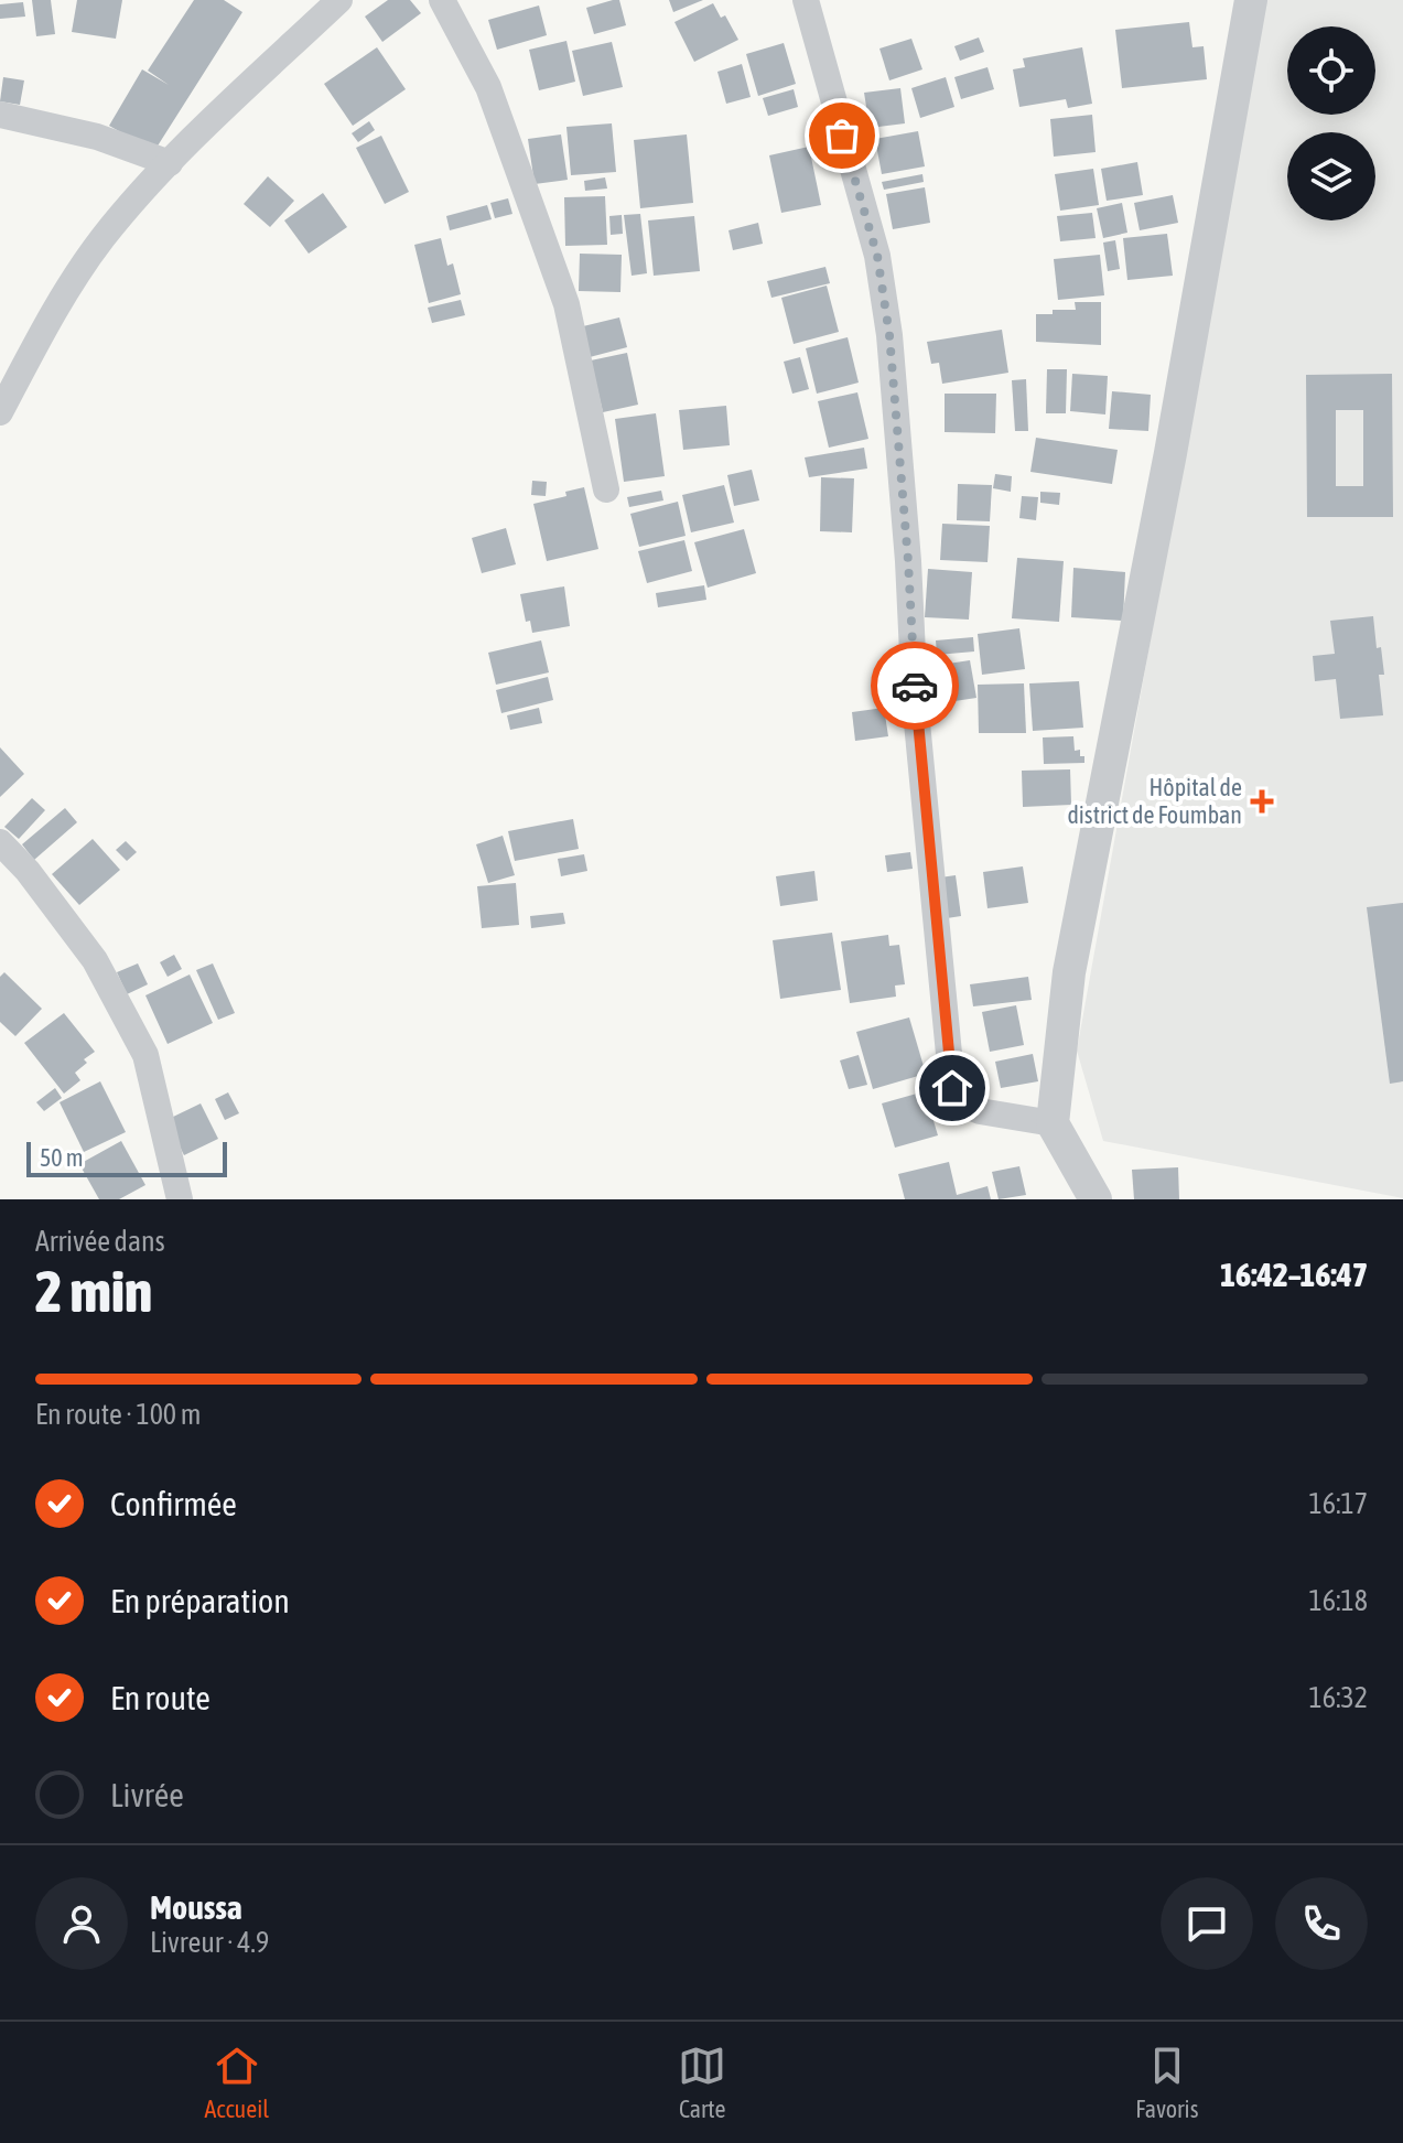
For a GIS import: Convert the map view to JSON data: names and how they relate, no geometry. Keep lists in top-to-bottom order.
{
  "places": {
    "health": ["Hôpital de district de Foumban"]
  },
  "scale_bar": "50 m",
  "page": {
    "scale": "50 m",
    "heading": ["2 min", "Arrivée dans", "16:42–16:47"],
    "panel": ["Moussa", "Livreur · 4.9"],
    "bar": "En route · 100 m",
    "list": [
      ["Confirmée", "16:17"],
      ["En préparation", "16:18"],
      ["En route", "16:32"],
      "Livrée"
    ],
    "tabs": ["Accueil", "Carte", "Favoris"]
  }
}
